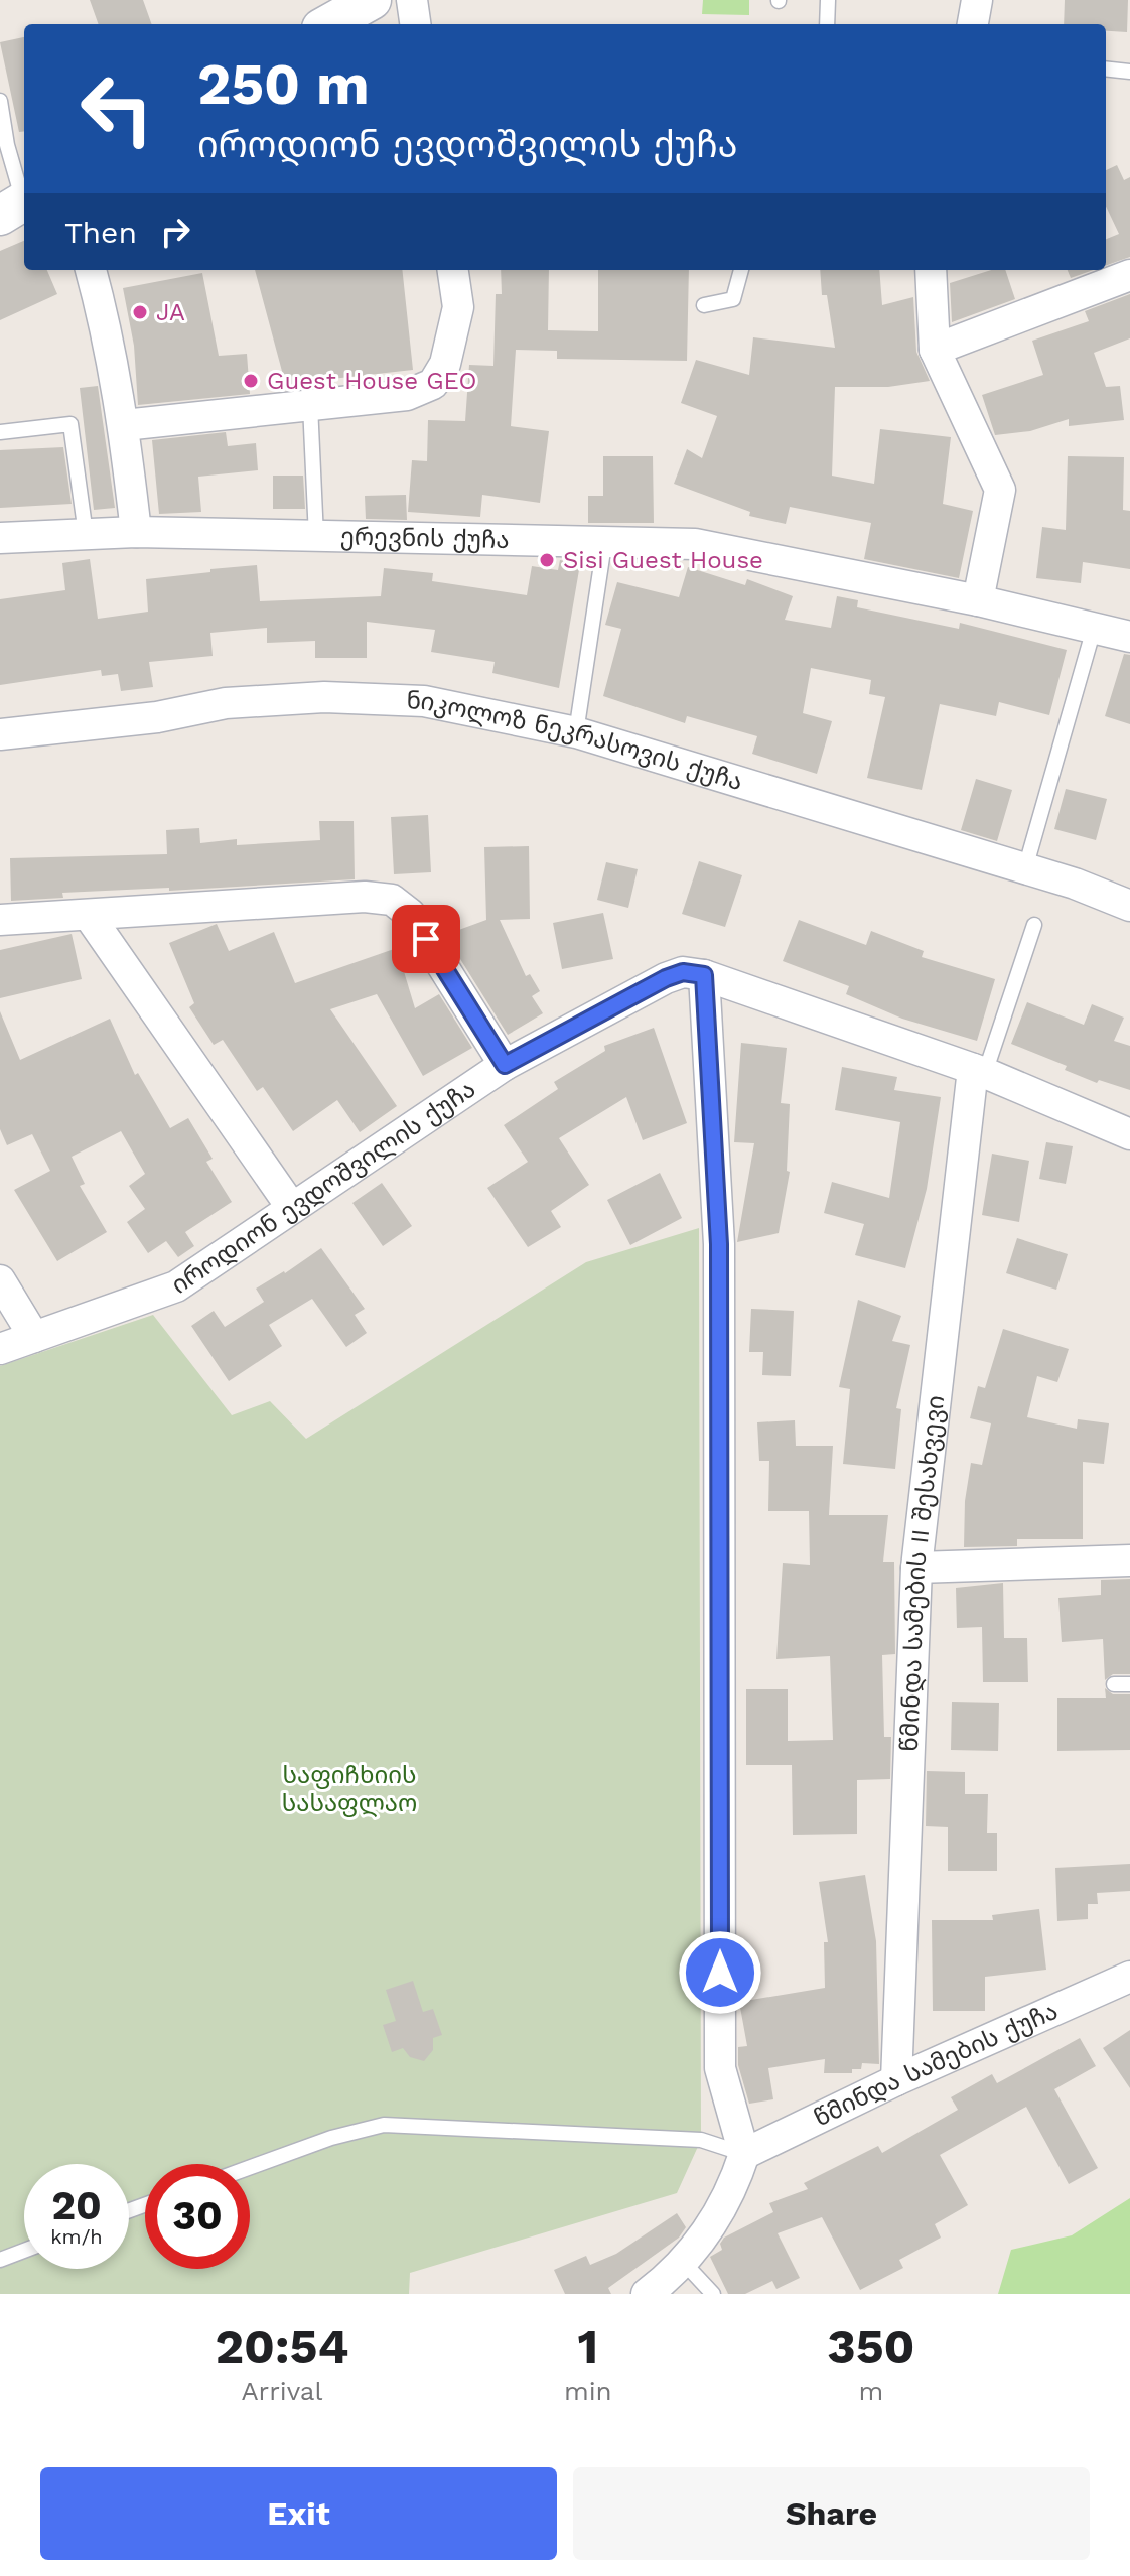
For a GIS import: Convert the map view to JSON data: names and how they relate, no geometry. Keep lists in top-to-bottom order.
{
  "streets": {
    "street": [
      "ერევნის ქუჩა",
      "ნიკოლოზ ნეკრასოვის ქუჩა",
      "იროდიონ ევდოშვილის ქუჩა",
      "წმინდა სამების II შესახვევი",
      "წმინდა სამების ქუჩა"
    ]
  },
  "crossings": [
    ["იროდიონ ევდოშვილის ქუჩა", "წმინდა სამების II შესახვევი"],
    ["წმინდა სამების II შესახვევი", "წმინდა სამების ქუჩა"]
  ],
  "parks": ["საფიჩხიის სასაფლაო"],
  "places": ["JA", "Guest House GEO", "Sisi Guest House"],
  "page": {
    "turn": ["250 m", "იროდიონ ევდოშვილის ქუჩა"],
    "then": "Then",
    "speed": "20 km/h",
    "limit": "30",
    "eta": [
      "20:54",
      "Arrival",
      "1",
      "min",
      "350",
      "m"
    ],
    "buttons": ["Exit", "Share"]
  }
}
